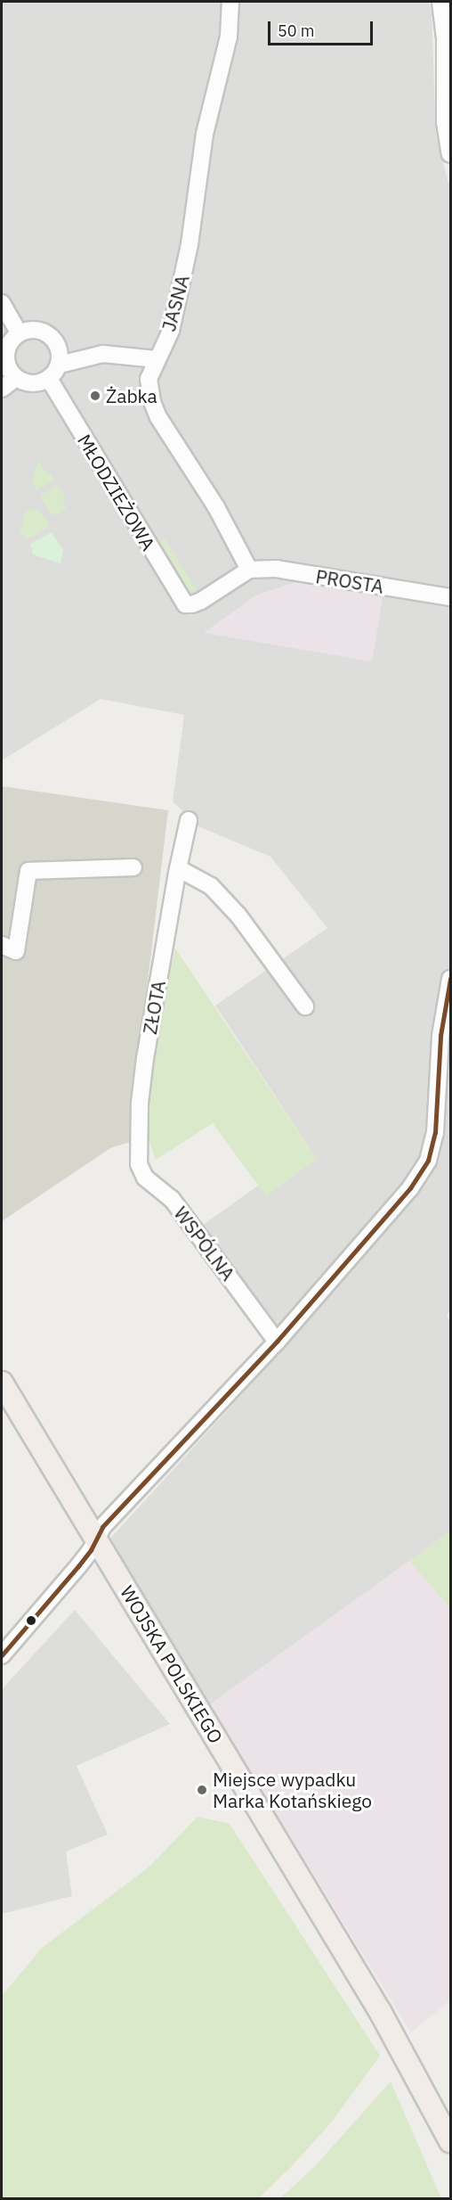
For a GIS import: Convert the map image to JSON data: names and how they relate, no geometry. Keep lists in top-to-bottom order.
{
  "streets": {
    "main road": ["WOJSKA POLSKIEGO"],
    "street": [
      "JASNA",
      "MŁODZIEŻOWA",
      "PROSTA",
      "ZŁOTA",
      "WSPÓLNA"
    ]
  },
  "crossings": [
    ["JASNA", "MŁODZIEŻOWA"],
    ["JASNA", "PROSTA"],
    ["MŁODZIEŻOWA", "PROSTA"],
    ["ZŁOTA", "WSPÓLNA"]
  ],
  "places": ["Żabka", "Miejsce wypadku Marka Kotańskiego"],
  "scale_bar": "50 m"
}
